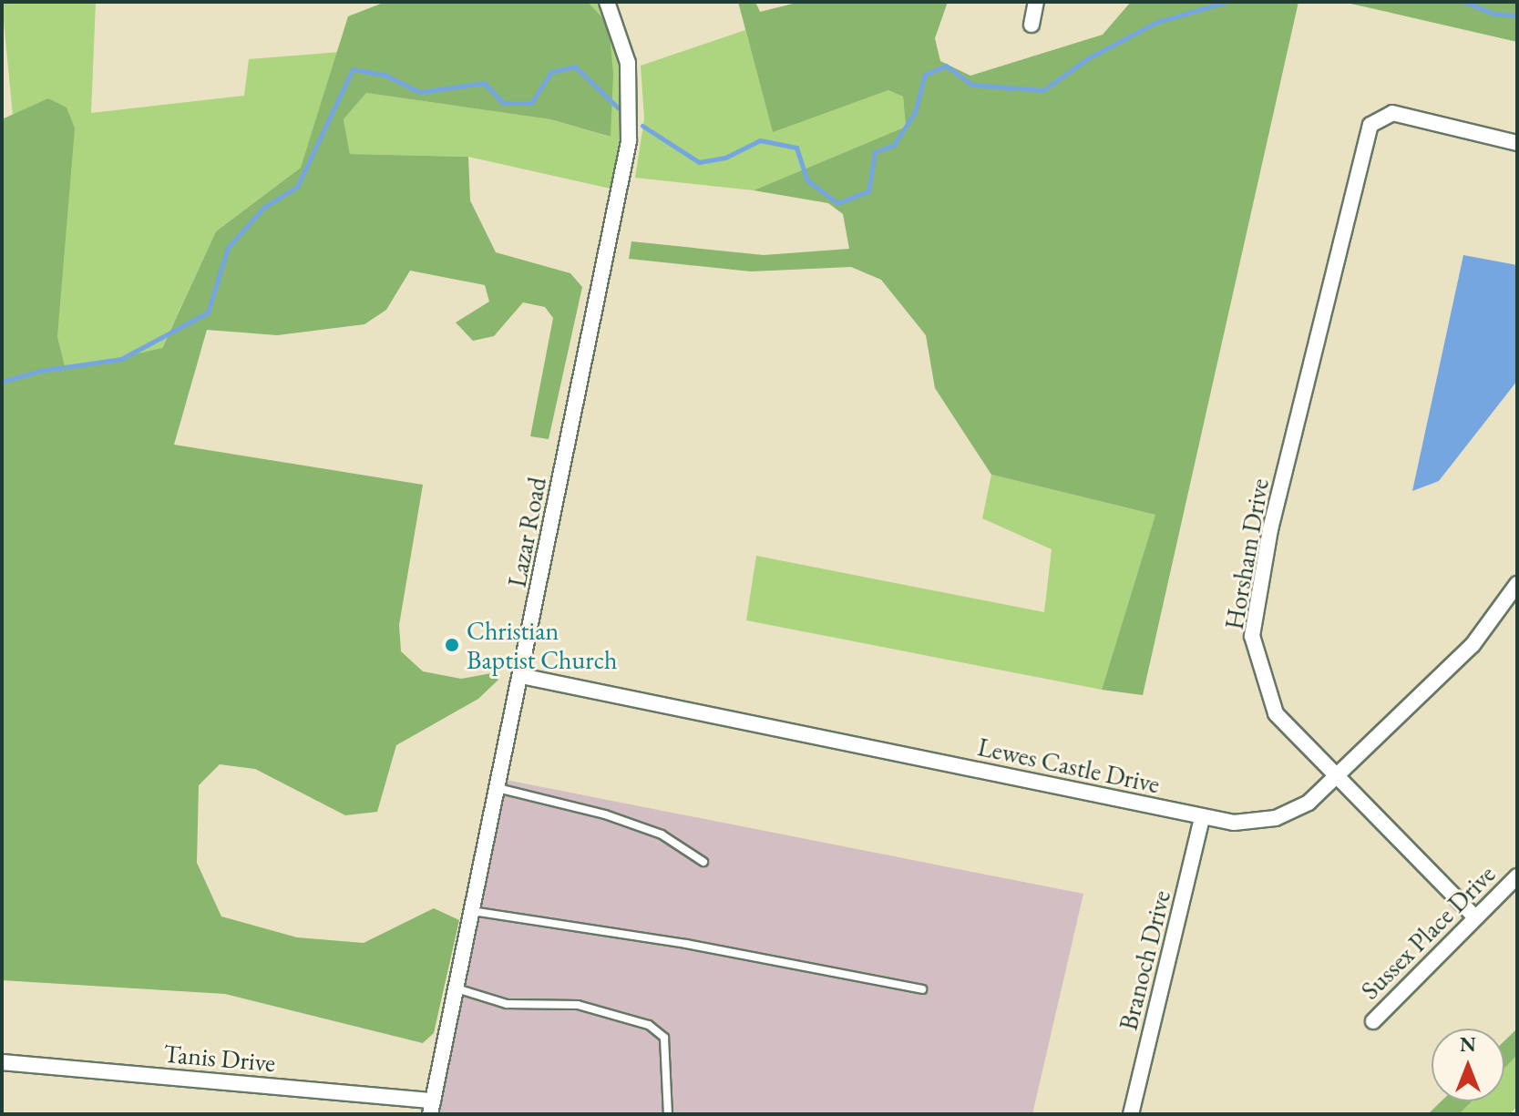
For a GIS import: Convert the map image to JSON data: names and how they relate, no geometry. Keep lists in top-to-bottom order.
{
  "streets": {
    "street": [
      "Lazar Road",
      "Horsham Drive",
      "Lewes Castle Drive",
      "Sussex Place Drive",
      "Branoch Drive",
      "Tanis Drive"
    ]
  },
  "crossings": [
    ["Lazar Road", "Lewes Castle Drive"],
    ["Lazar Road", "Tanis Drive"],
    ["Horsham Drive", "Lewes Castle Drive"],
    ["Horsham Drive", "Sussex Place Drive"],
    ["Lewes Castle Drive", "Branoch Drive"]
  ],
  "places": ["Christian Baptist Church"],
  "north": "top"
}
